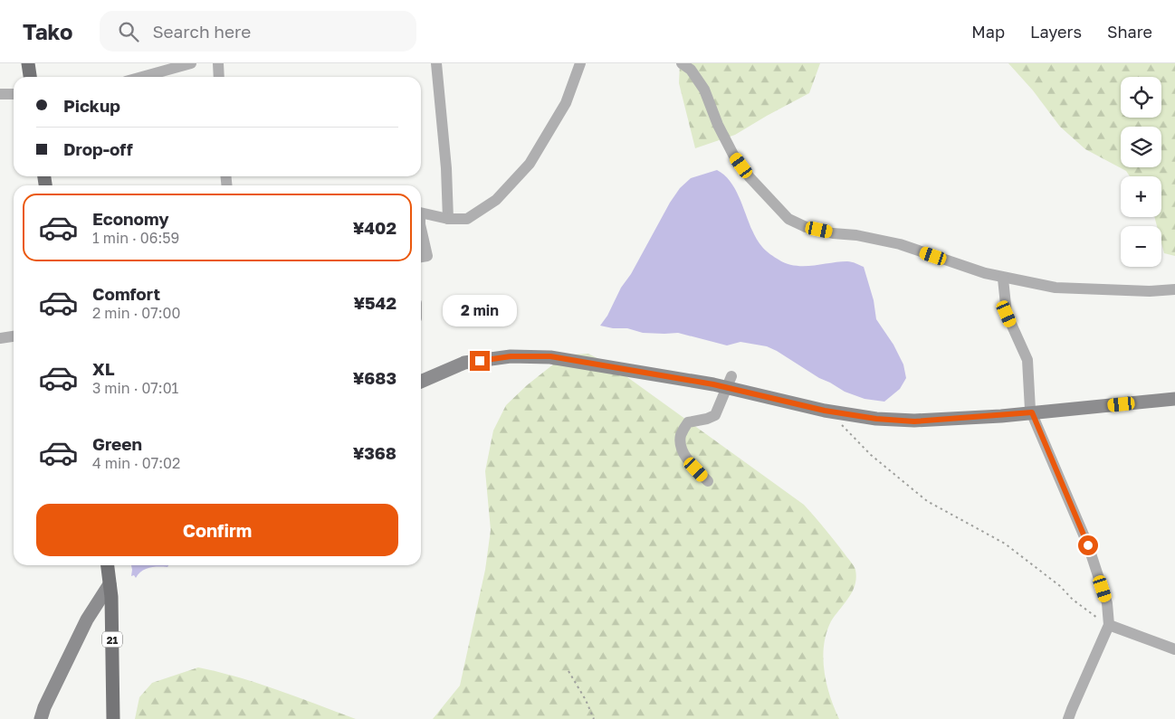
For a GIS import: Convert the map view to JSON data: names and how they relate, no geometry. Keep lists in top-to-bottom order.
{
  "streets": {
    "main road": ["21"]
  },
  "page": {
    "header": "Tako",
    "search": "Search here",
    "nav": ["Map", "Layers", "Share"],
    "map_buttons": ["+", "−"],
    "banner": ["Pickup", "Drop-off"],
    "list": [
      {
        "name": "Economy",
        "note": "1 min · 06:59",
        "value": "¥402"
      },
      {
        "name": "Comfort",
        "note": "2 min · 07:00",
        "value": "¥542"
      },
      {
        "name": "XL",
        "note": "3 min · 07:01",
        "value": "¥683"
      },
      {
        "name": "Green",
        "note": "4 min · 07:02",
        "value": "¥368"
      }
    ],
    "bubble": "2 min",
    "buttons": "Confirm"
  }
}
